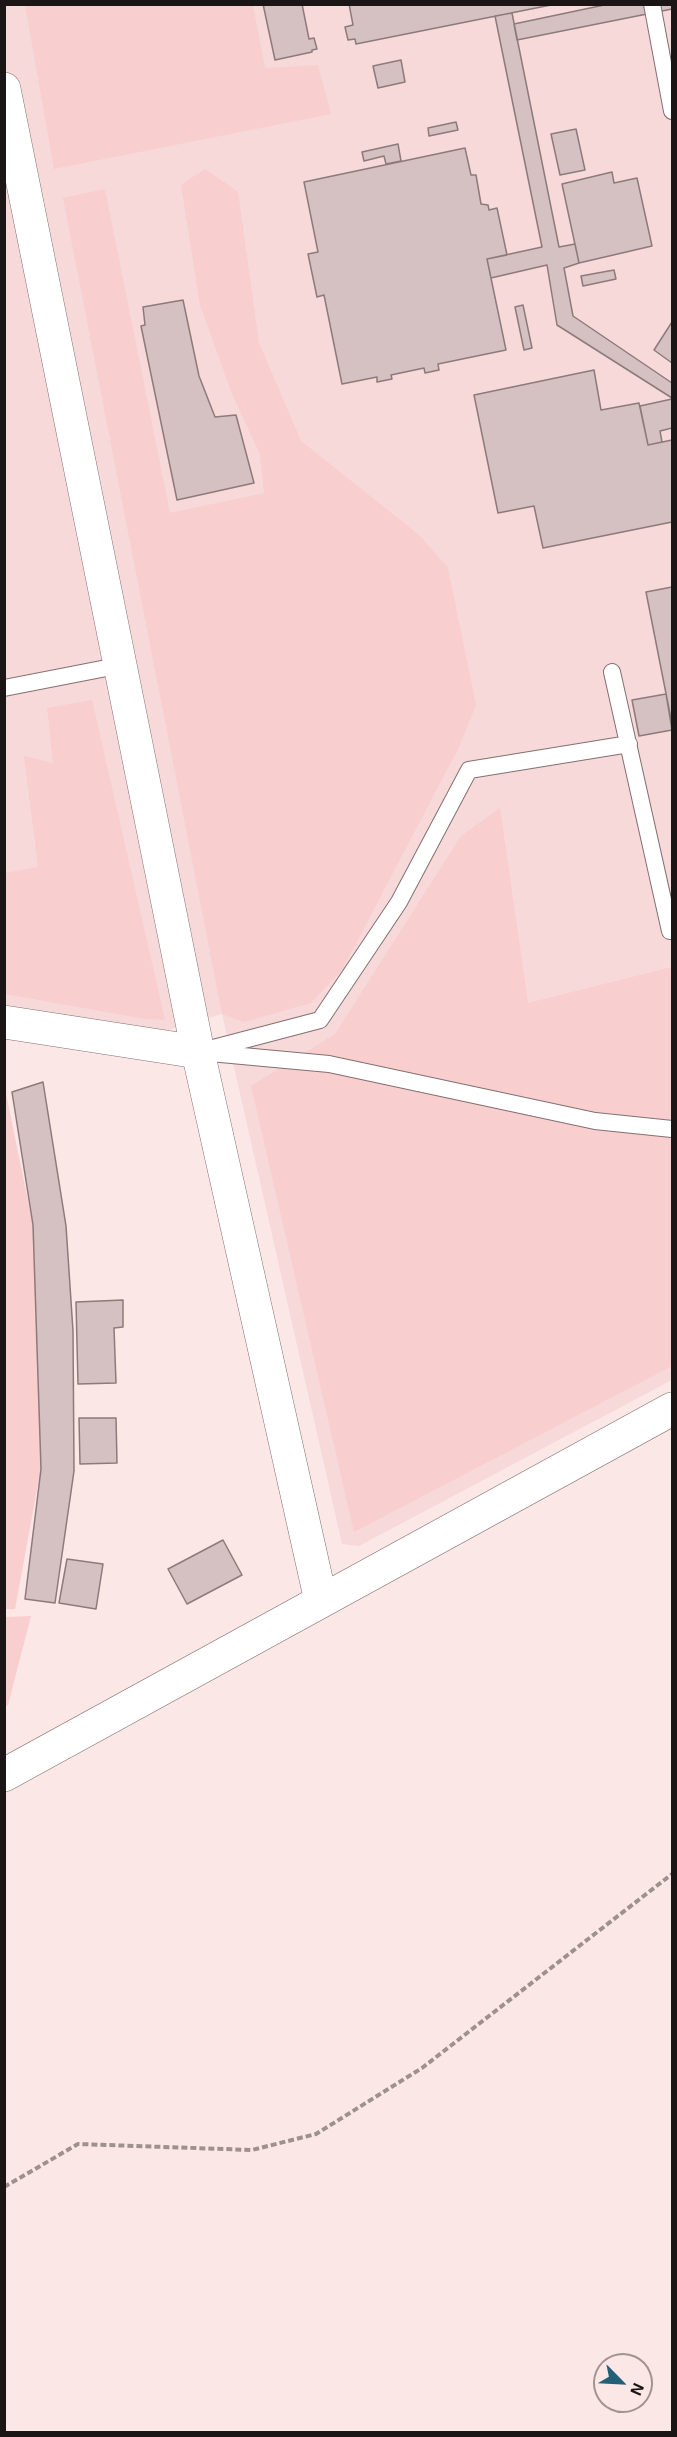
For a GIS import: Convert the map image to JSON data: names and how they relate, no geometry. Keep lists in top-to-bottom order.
{
  "north": "bottom right"
}
